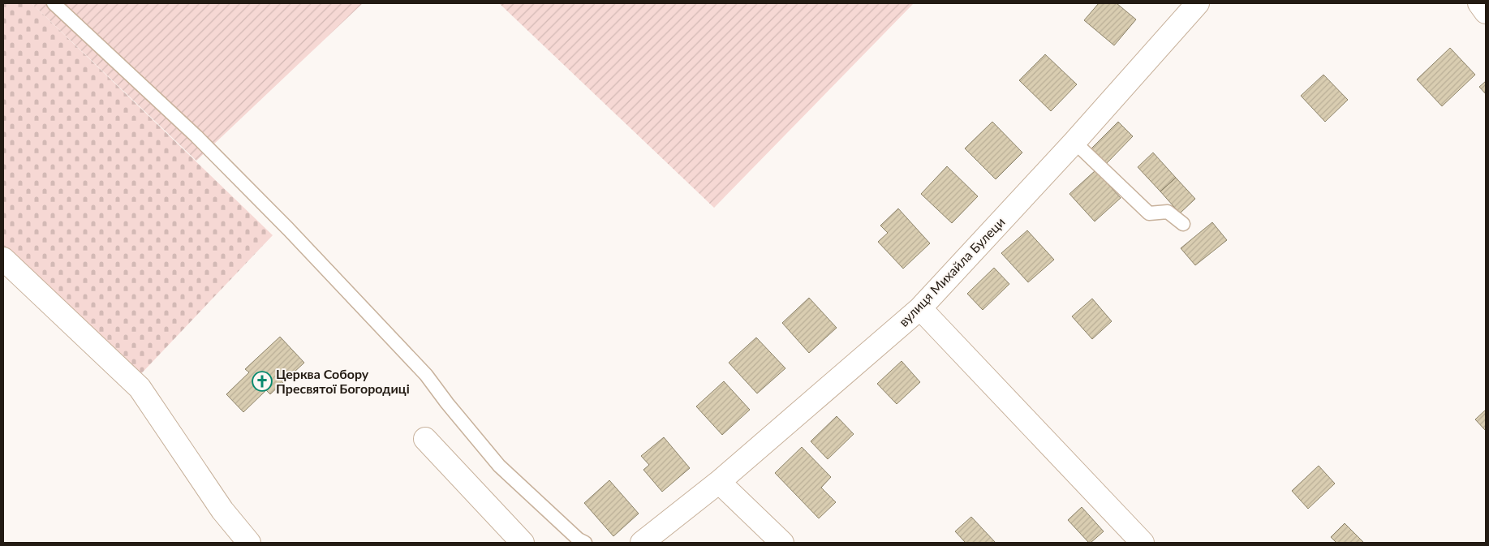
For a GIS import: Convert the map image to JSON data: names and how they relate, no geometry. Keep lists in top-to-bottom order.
{
  "streets": {
    "street": ["вулиця Михайла Булеци"]
  },
  "places": {
    "church": ["Церква Собору Пресвятої Богородиці"]
  }
}
